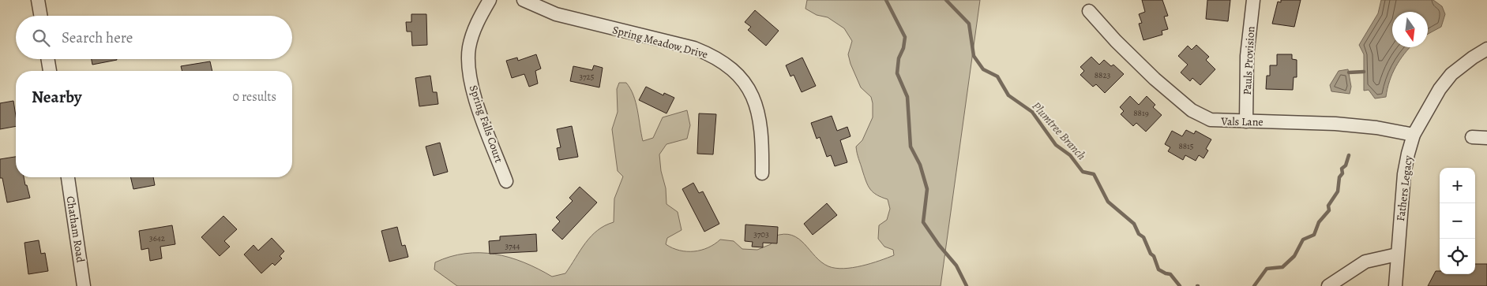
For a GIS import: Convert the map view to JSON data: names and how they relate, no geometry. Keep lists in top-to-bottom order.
{
  "streets": {
    "street": [
      "Spring Meadow Drive",
      "Pauls Provision",
      "Vals Lane",
      "Spring Falls Court",
      "Fathers Legacy",
      "Chatham Road"
    ]
  },
  "crossings": [
    ["Pauls Provision", "Vals Lane"],
    ["Vals Lane", "Fathers Legacy"]
  ],
  "water": ["Plumtree Branch"],
  "house_numbers": [
    "8823",
    "3725",
    "8819",
    "8815",
    "3703",
    "3642",
    "3744"
  ],
  "north": "bottom",
  "page": {
    "search": "Search here",
    "heading": ["Nearby", "0 results"],
    "map_buttons": ["+", "−"]
  }
}
